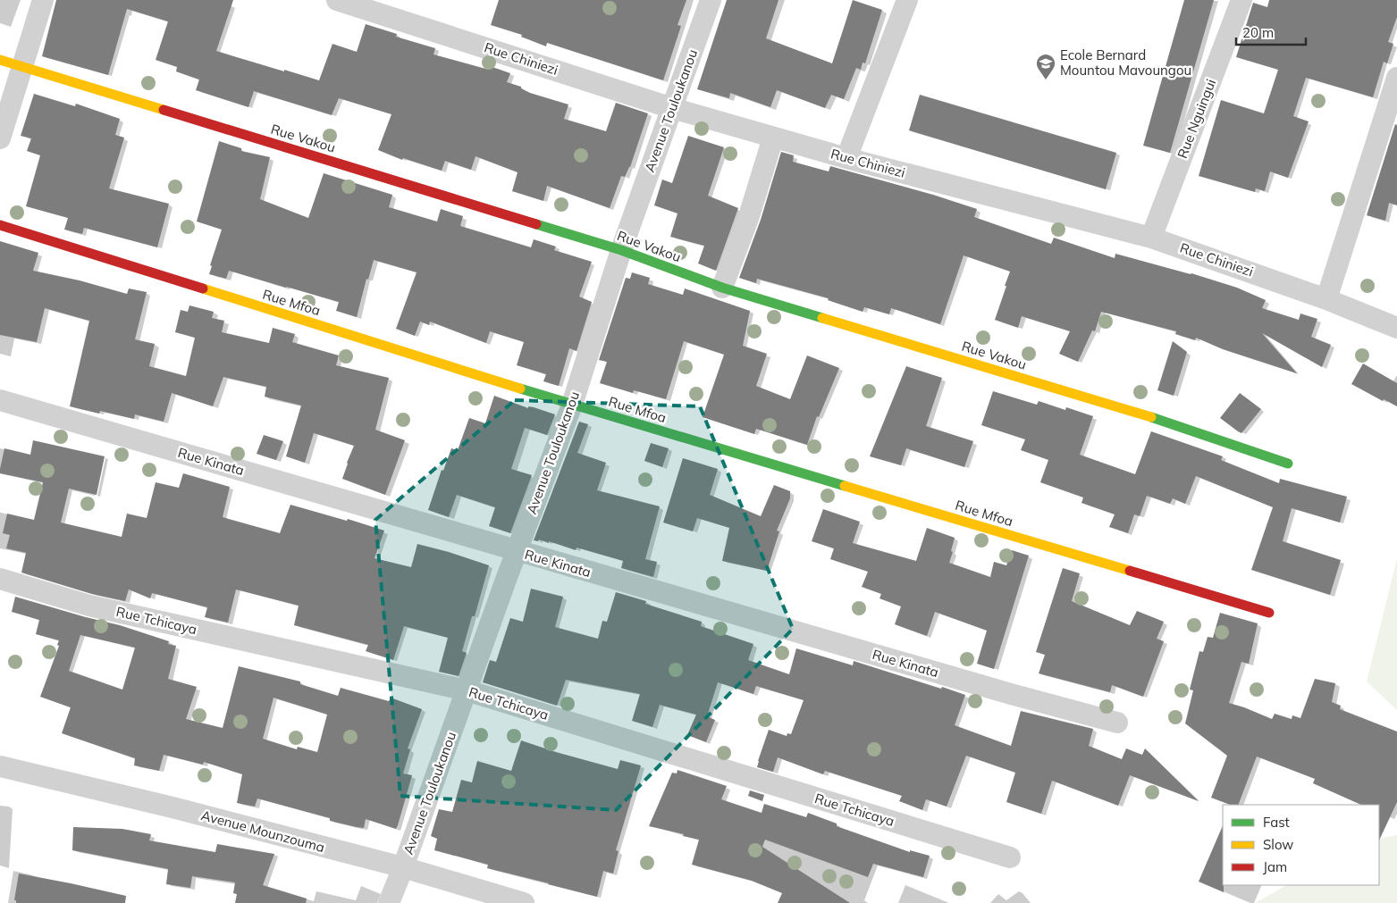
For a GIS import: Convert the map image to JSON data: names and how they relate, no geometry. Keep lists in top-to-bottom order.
{
  "streets": {
    "street": [
      "Rue Chiniezi",
      "Avenue Touloukanou",
      "Rue Nguingui",
      "Rue Vakou",
      "Rue Mfoa",
      "Rue Kinata",
      "Rue Tchicaya",
      "Avenue Mounzouma"
    ]
  },
  "crossings": [
    ["Rue Chiniezi", "Avenue Touloukanou"],
    ["Rue Chiniezi", "Rue Nguingui"],
    ["Avenue Touloukanou", "Rue Vakou"],
    ["Avenue Touloukanou", "Rue Mfoa"],
    ["Avenue Touloukanou", "Rue Kinata"],
    ["Avenue Touloukanou", "Rue Tchicaya"],
    ["Avenue Touloukanou", "Avenue Mounzouma"]
  ],
  "places": {
    "school or university": ["Ecole Bernard Mountou Mavoungou"]
  },
  "legend": ["Fast", "Slow", "Jam"],
  "scale_bar": "20 m"
}
